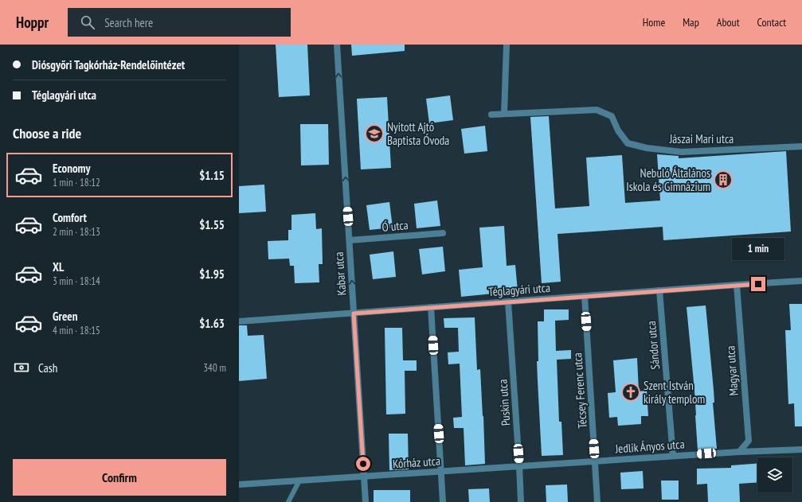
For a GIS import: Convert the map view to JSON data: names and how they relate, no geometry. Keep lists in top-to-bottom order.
{
  "streets": {
    "street": [
      "Jászai Mari utca",
      "Ó utca",
      "Kabar utca",
      "Téglagyári utca",
      "Sándor utca",
      "Magyar utca",
      "Técsey Ferenc utca",
      "Puskin utca",
      "Jedlik Ányos utca",
      "Kórház utca"
    ]
  },
  "crossings": [
    ["Ó utca", "Kabar utca"],
    ["Kabar utca", "Téglagyári utca"],
    ["Kabar utca", "Kórház utca"],
    ["Téglagyári utca", "Sándor utca"],
    ["Téglagyári utca", "Magyar utca"],
    ["Téglagyári utca", "Técsey Ferenc utca"],
    ["Téglagyári utca", "Puskin utca"],
    ["Sándor utca", "Jedlik Ányos utca"],
    ["Magyar utca", "Jedlik Ányos utca"],
    ["Técsey Ferenc utca", "Jedlik Ányos utca"],
    ["Técsey Ferenc utca", "Kórház utca"],
    ["Puskin utca", "Kórház utca"],
    ["Jedlik Ányos utca", "Kórház utca"]
  ],
  "one_way": ["Kabar utca"],
  "places": {
    "school or university": ["Nyitott Ajtó Baptista Óvoda"],
    "building": ["Nebuló Általános Iskola és Gimnázium"],
    "church": ["Szent István király templom"]
  },
  "page": {
    "header": "Hoppr",
    "search": "Search here",
    "nav": [
      "Home",
      "Map",
      "About",
      "Contact"
    ],
    "banner": ["Diósgyőri Tagkórház-Rendelőintézet", "Téglagyári utca"],
    "heading": "Choose a ride",
    "list": [
      {
        "name": "Economy",
        "note": "1 min · 18:12",
        "value": "$1.15"
      },
      {
        "name": "Comfort",
        "note": "2 min · 18:13",
        "value": "$1.55"
      },
      {
        "name": "XL",
        "note": "3 min · 18:14",
        "value": "$1.95"
      },
      {
        "name": "Green",
        "note": "4 min · 18:15",
        "value": "$1.63"
      }
    ],
    "bubble": "1 min",
    "pay": ["Cash", "340 m"],
    "buttons": "Confirm"
  }
}
